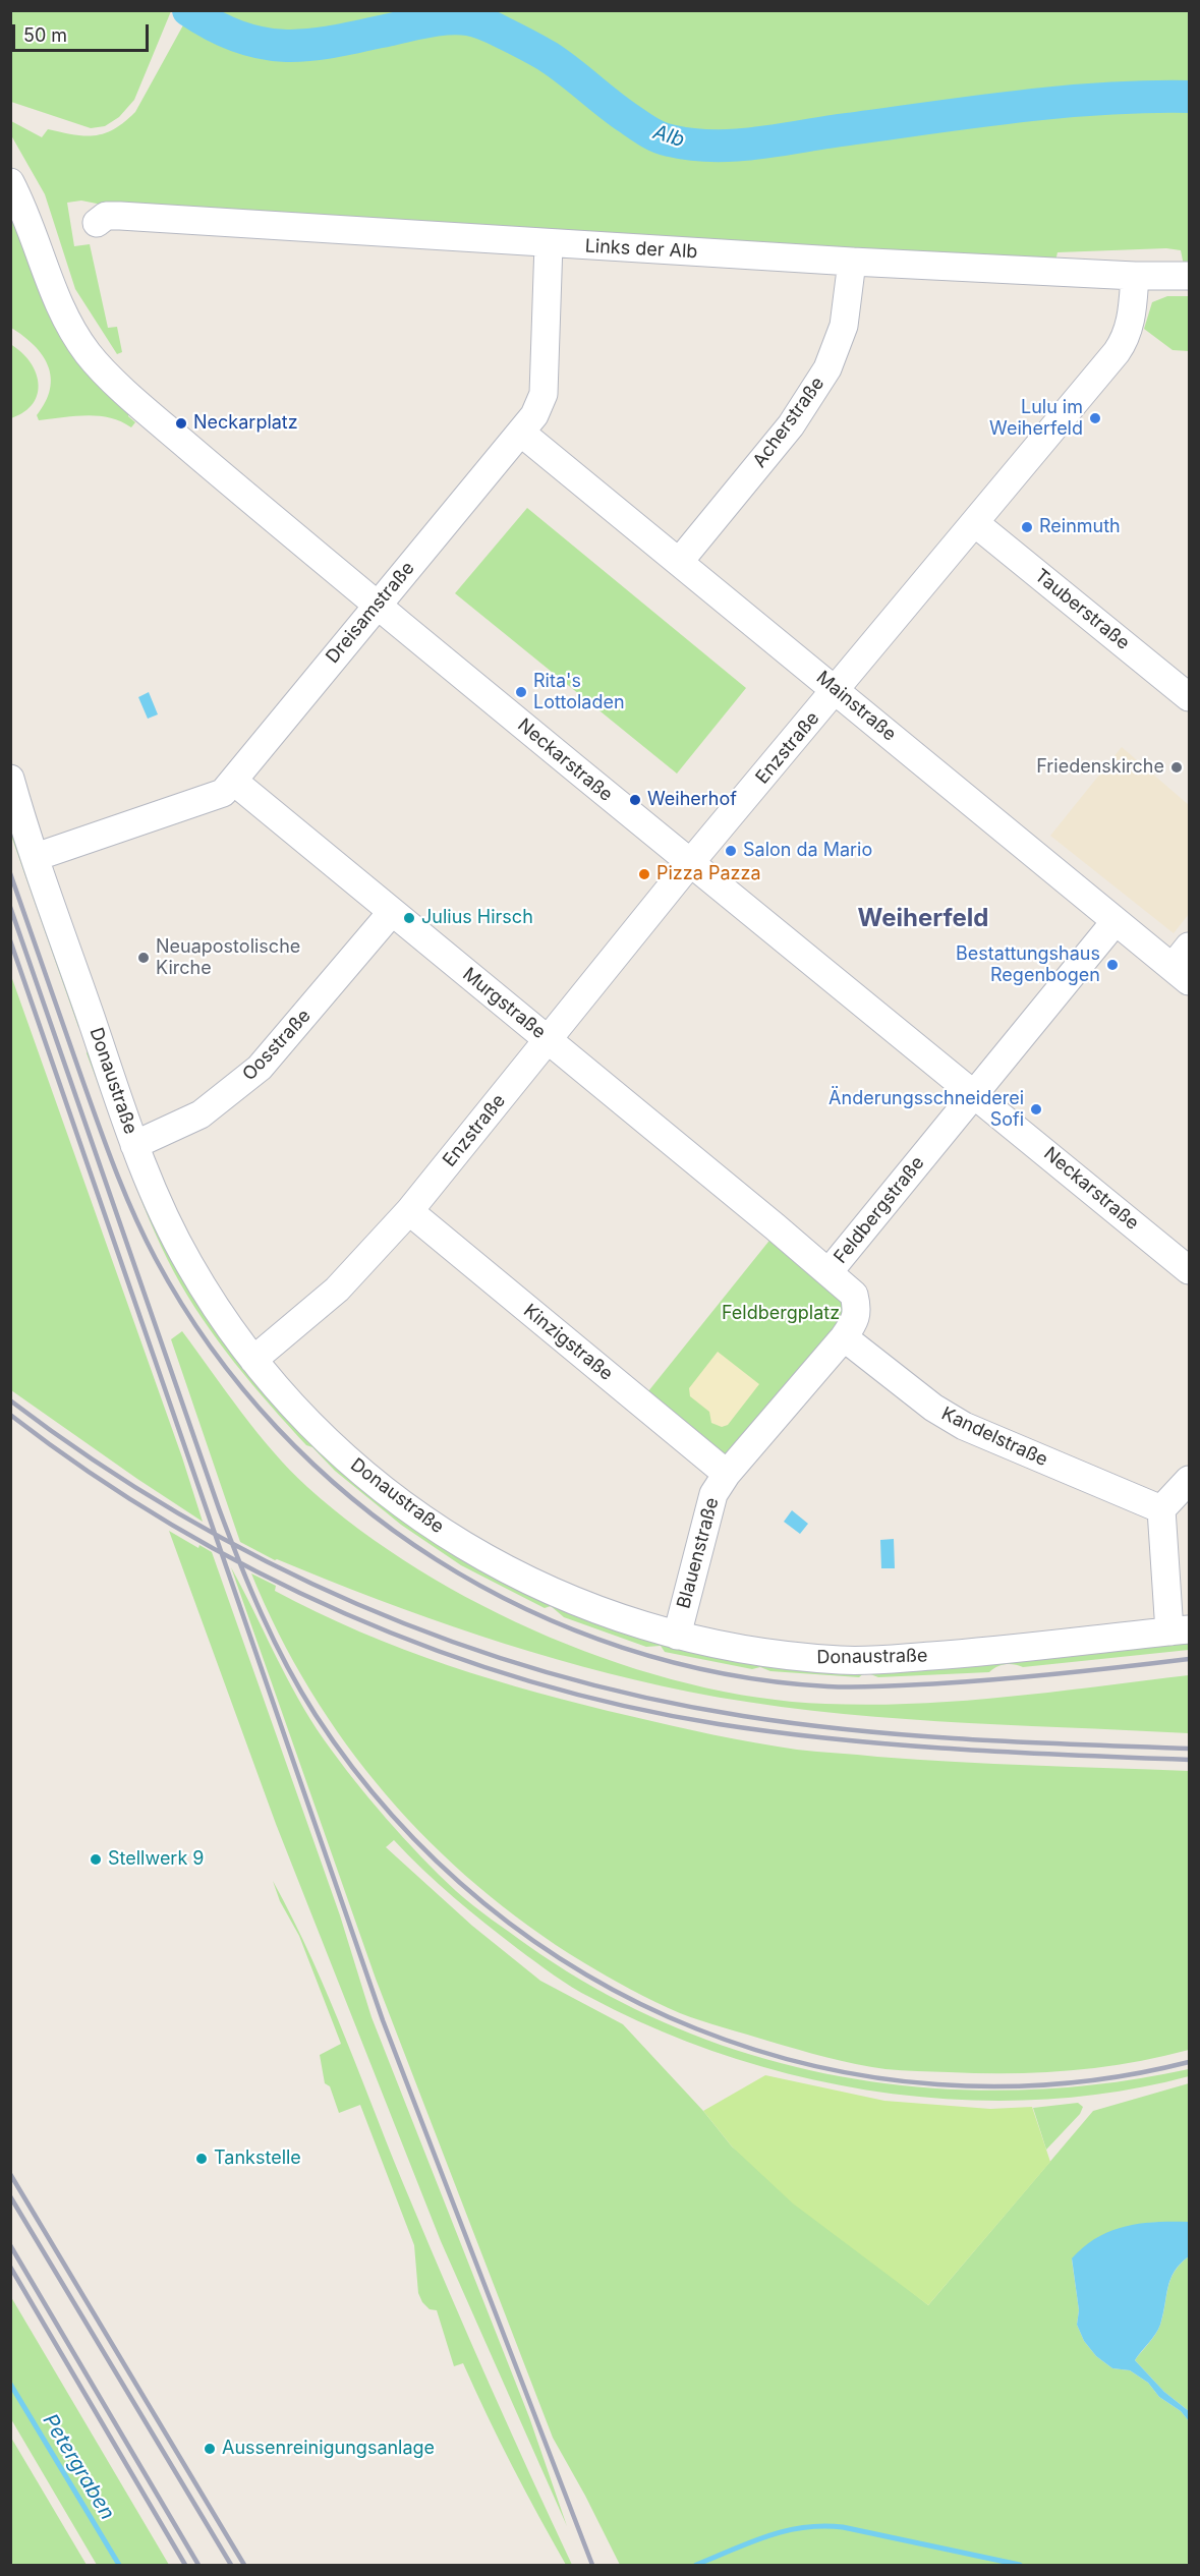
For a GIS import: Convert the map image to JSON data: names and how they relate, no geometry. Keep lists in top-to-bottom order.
{
  "streets": {
    "street": [
      "Links der Alb",
      "Acherstraße",
      "Tauberstraße",
      "Dreisamstraße",
      "Mainstraße",
      "Enzstraße",
      "Neckarstraße",
      "Murgstraße",
      "Oosstraße",
      "Donaustraße",
      "Feldbergstraße",
      "Kinzigstraße",
      "Kandelstraße",
      "Blauenstraße"
    ]
  },
  "crossings": [
    ["Links der Alb", "Acherstraße"],
    ["Links der Alb", "Dreisamstraße"],
    ["Links der Alb", "Enzstraße"],
    ["Acherstraße", "Mainstraße"],
    ["Tauberstraße", "Enzstraße"],
    ["Dreisamstraße", "Mainstraße"],
    ["Dreisamstraße", "Neckarstraße"],
    ["Dreisamstraße", "Murgstraße"],
    ["Dreisamstraße", "Donaustraße"],
    ["Mainstraße", "Enzstraße"],
    ["Mainstraße", "Feldbergstraße"],
    ["Enzstraße", "Neckarstraße"],
    ["Enzstraße", "Murgstraße"],
    ["Enzstraße", "Donaustraße"],
    ["Enzstraße", "Kinzigstraße"],
    ["Neckarstraße", "Feldbergstraße"],
    ["Murgstraße", "Oosstraße"],
    ["Murgstraße", "Feldbergstraße"],
    ["Oosstraße", "Donaustraße"],
    ["Donaustraße", "Blauenstraße"],
    ["Kinzigstraße", "Blauenstraße"]
  ],
  "districts": ["Weiherfeld"],
  "water": ["Alb", "Petergraben"],
  "parks": ["Feldbergplatz"],
  "places": [
    "Lulu im Weiherfeld",
    "Neckarplatz",
    "Reinmuth",
    "Rita's Lottoladen",
    "Friedenskirche",
    "Weiherhof",
    "Salon da Mario",
    "Pizza Pazza",
    "Julius Hirsch",
    "Neuapostolische Kirche",
    "Bestattungshaus Regenbogen",
    "Änderungsschneiderei Sofi",
    "Stellwerk 9",
    "Tankstelle",
    "Aussenreinigungsanlage"
  ],
  "scale_bar": "50 m"
}
